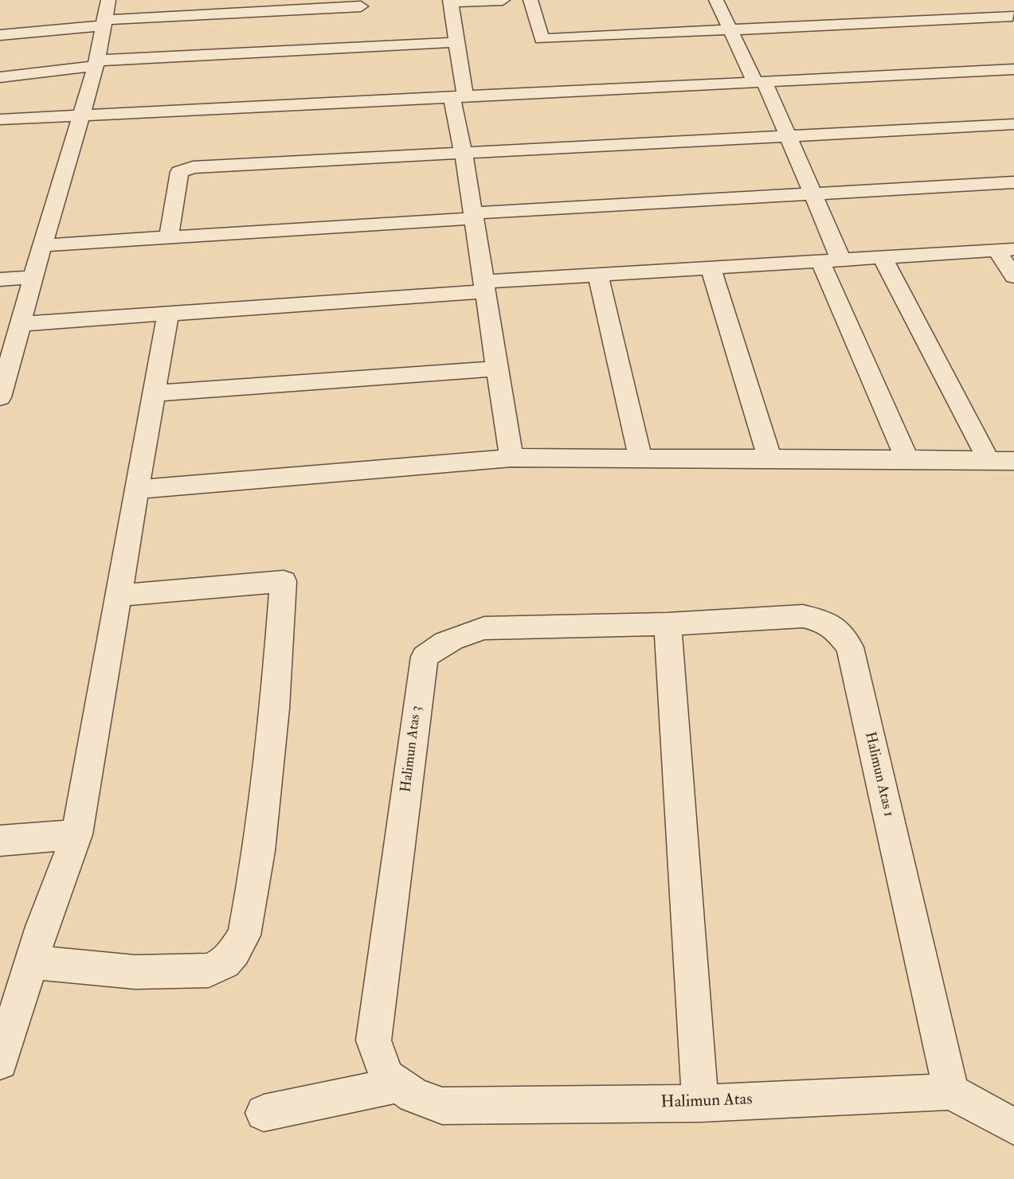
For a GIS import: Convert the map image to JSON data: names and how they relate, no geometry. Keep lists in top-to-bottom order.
{
  "streets": {
    "street": ["Halimun Atas 3", "Halimun Atas 1", "Halimun Atas"]
  },
  "crossings": [
    ["Halimun Atas 3", "Halimun Atas 1"],
    ["Halimun Atas 3", "Halimun Atas"],
    ["Halimun Atas 1", "Halimun Atas"]
  ]
}
